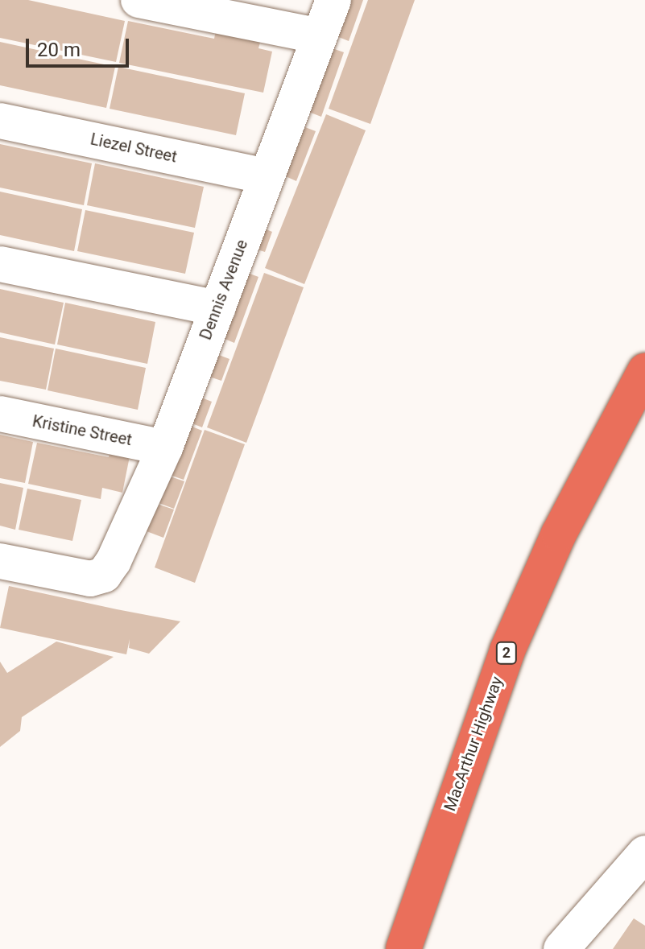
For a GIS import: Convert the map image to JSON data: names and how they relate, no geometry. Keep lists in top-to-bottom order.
{
  "streets": {
    "highway": ["2", "MacArthur Highway"],
    "street": ["Liezel Street", "Dennis Avenue", "Kristine Street"]
  },
  "crossings": [
    ["Liezel Street", "Dennis Avenue"],
    ["Dennis Avenue", "Kristine Street"]
  ],
  "scale_bar": "20 m"
}
